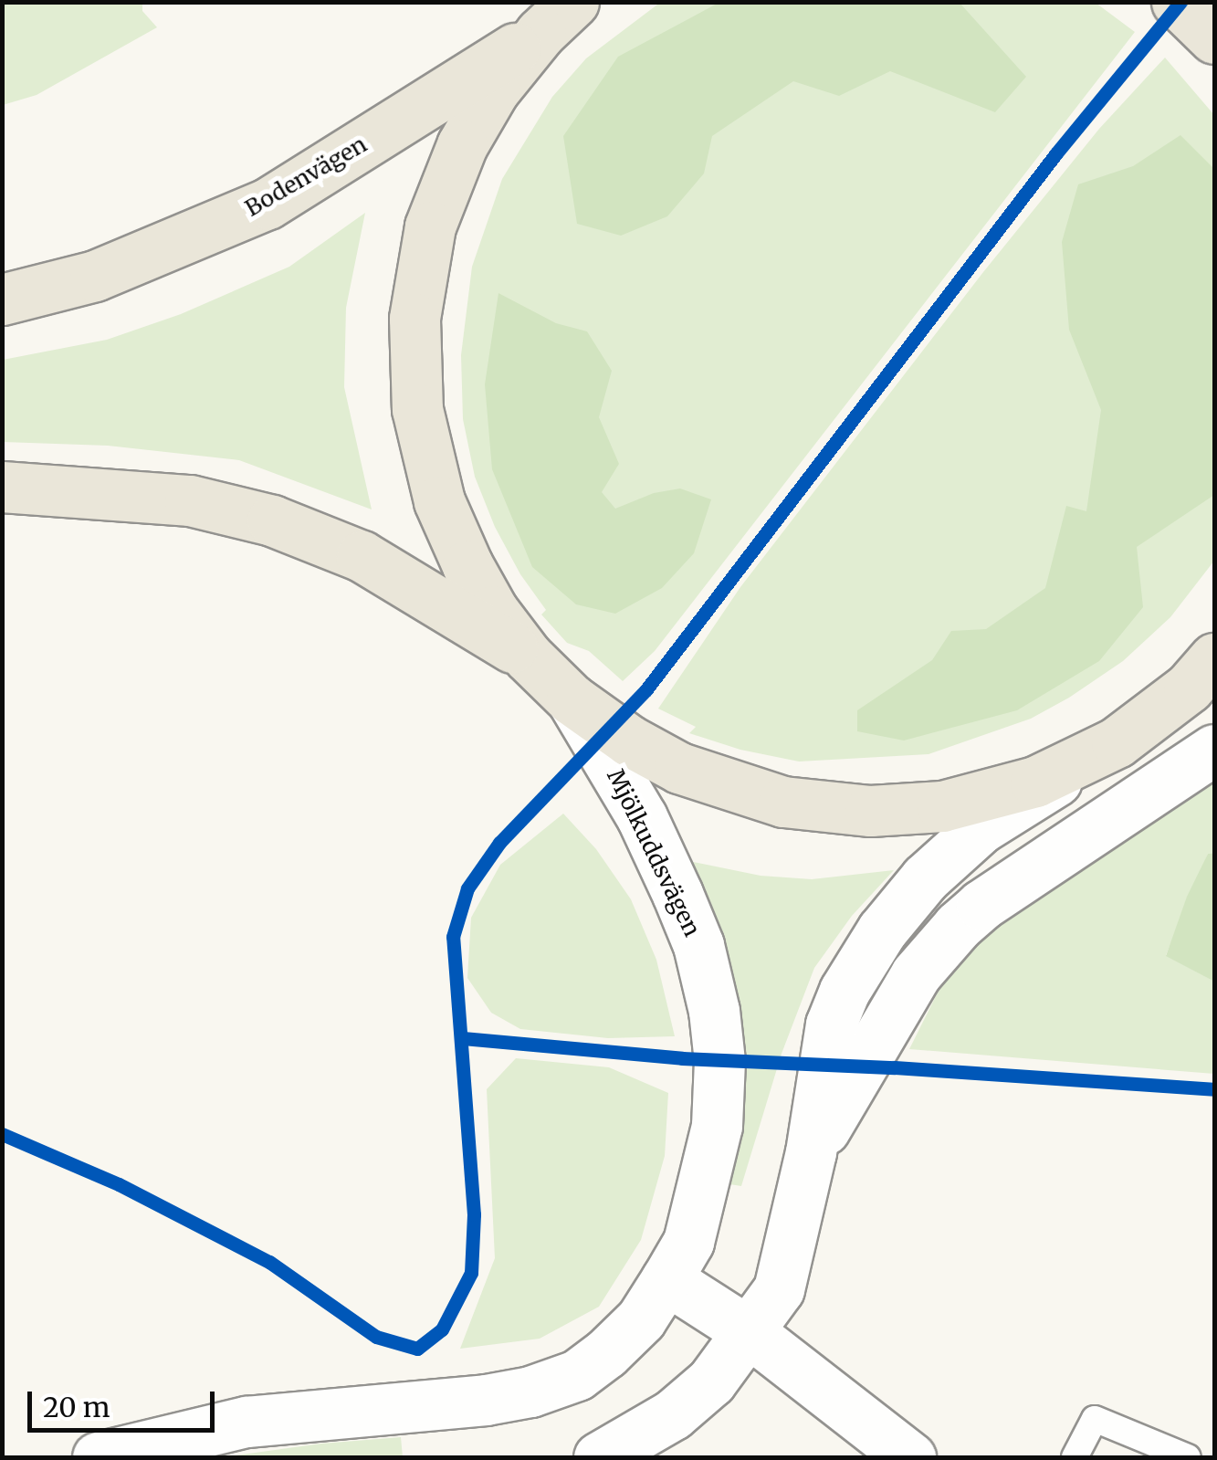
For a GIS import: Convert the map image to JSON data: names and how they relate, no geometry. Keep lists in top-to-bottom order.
{
  "streets": {
    "main road": ["Bodenvägen"],
    "street": ["Mjölkuddsvägen"]
  },
  "scale_bar": "20 m"
}
